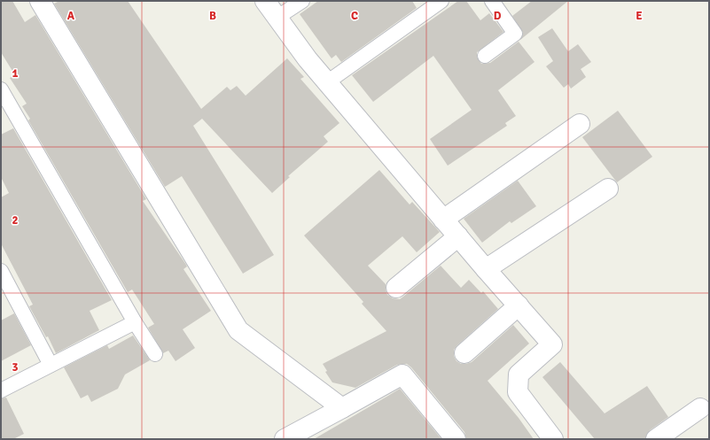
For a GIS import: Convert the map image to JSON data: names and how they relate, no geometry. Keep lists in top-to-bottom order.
{
  "grid": {
    "columns": [
      "A",
      "B",
      "C",
      "D",
      "E"
    ],
    "rows": ["1", "2", "3"]
  }
}
